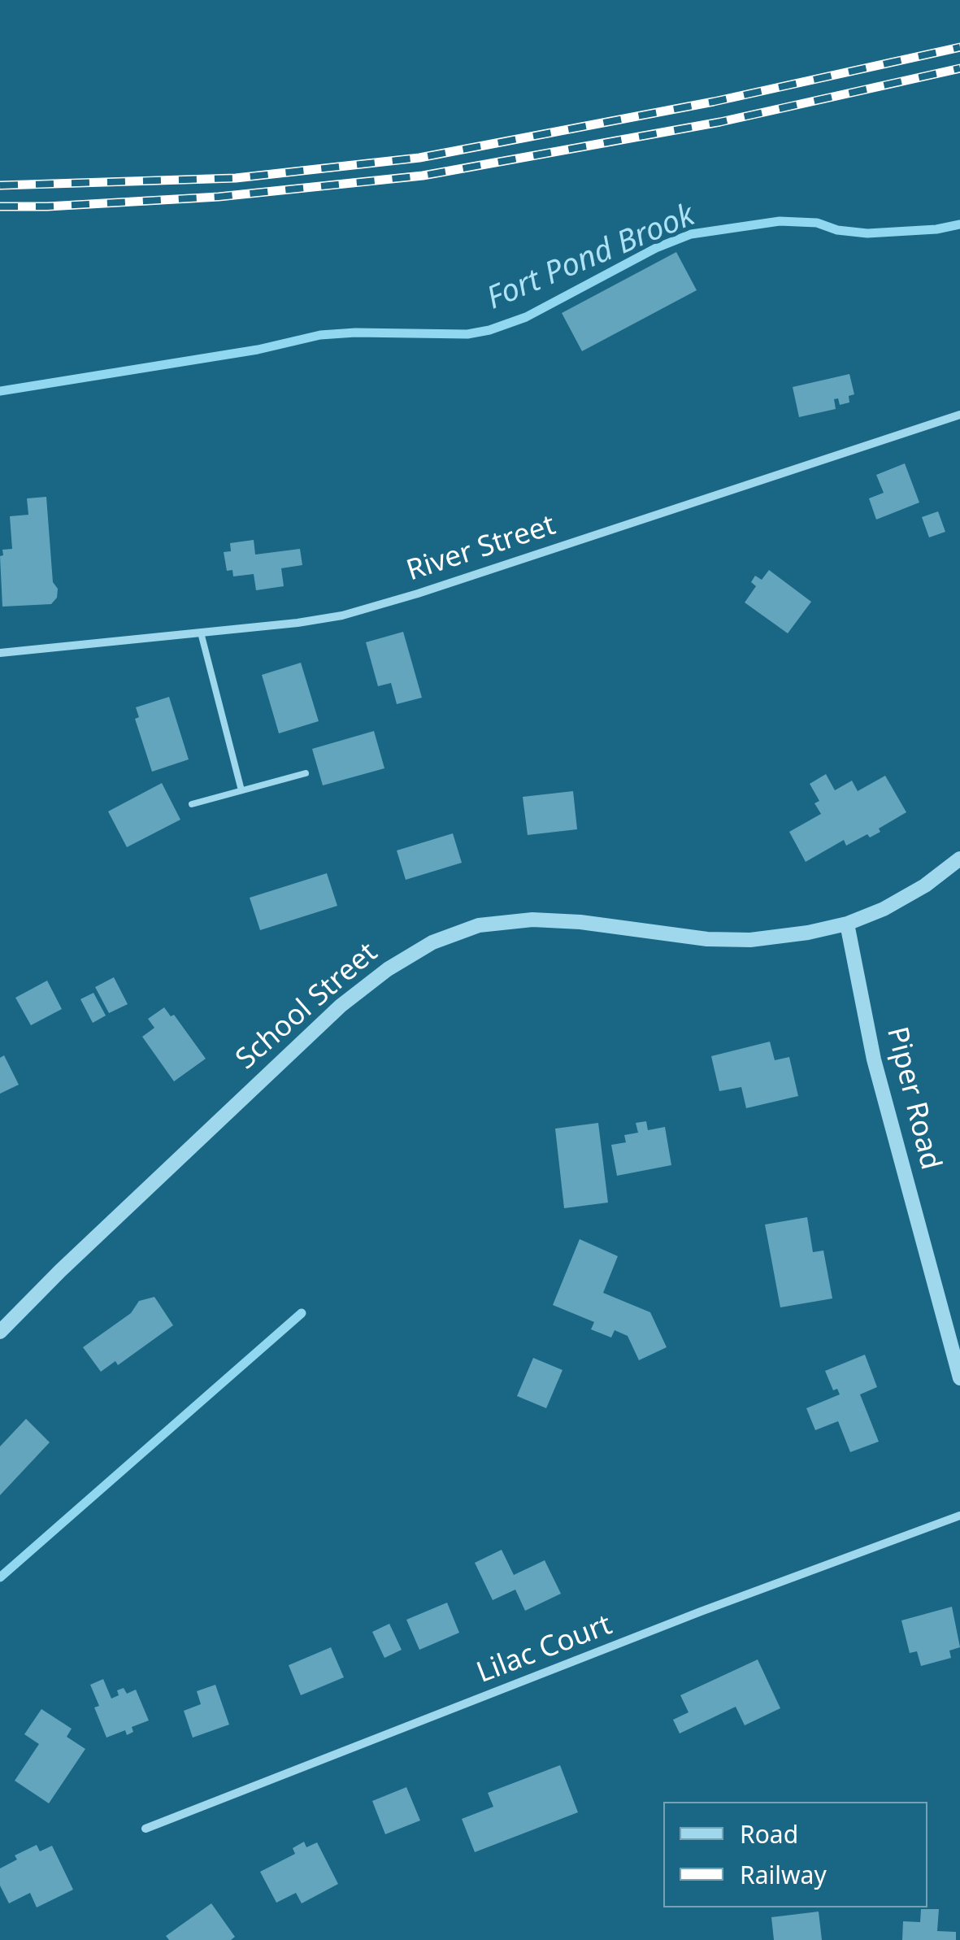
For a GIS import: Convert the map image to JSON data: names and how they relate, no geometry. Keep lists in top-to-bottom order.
{
  "streets": {
    "street": [
      "River Street",
      "School Street",
      "Piper Road",
      "Lilac Court"
    ]
  },
  "crossings": [
    ["School Street", "Piper Road"]
  ],
  "water": ["Fort Pond Brook"],
  "legend": ["Road", "Railway"]
}
